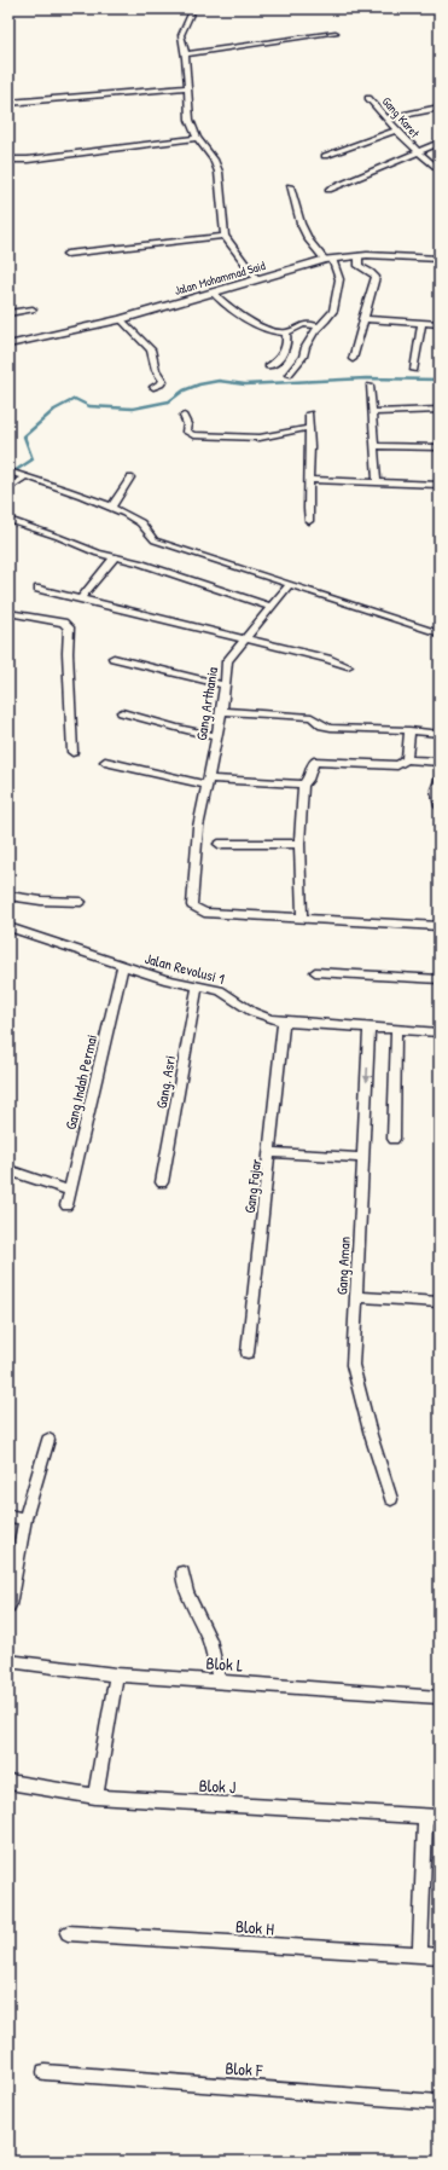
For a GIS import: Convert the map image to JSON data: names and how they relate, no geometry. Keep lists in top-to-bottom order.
{
  "streets": {
    "street": [
      "Gang Karet",
      "Jalan Mohammad Said",
      "Gang Arthania",
      "Jalan Revolusi 1",
      "Gang Indah Permai",
      "Gang. Asri",
      "Gang Fajar",
      "Gang Aman",
      "Blok L",
      "Blok J",
      "Blok H",
      "Blok F"
    ]
  },
  "crossings": [
    ["Jalan Revolusi 1", "Gang Indah Permai"],
    ["Jalan Revolusi 1", "Gang. Asri"],
    ["Jalan Revolusi 1", "Gang Fajar"],
    ["Jalan Revolusi 1", "Gang Aman"],
    ["Blok J", "Blok H"]
  ]
}
